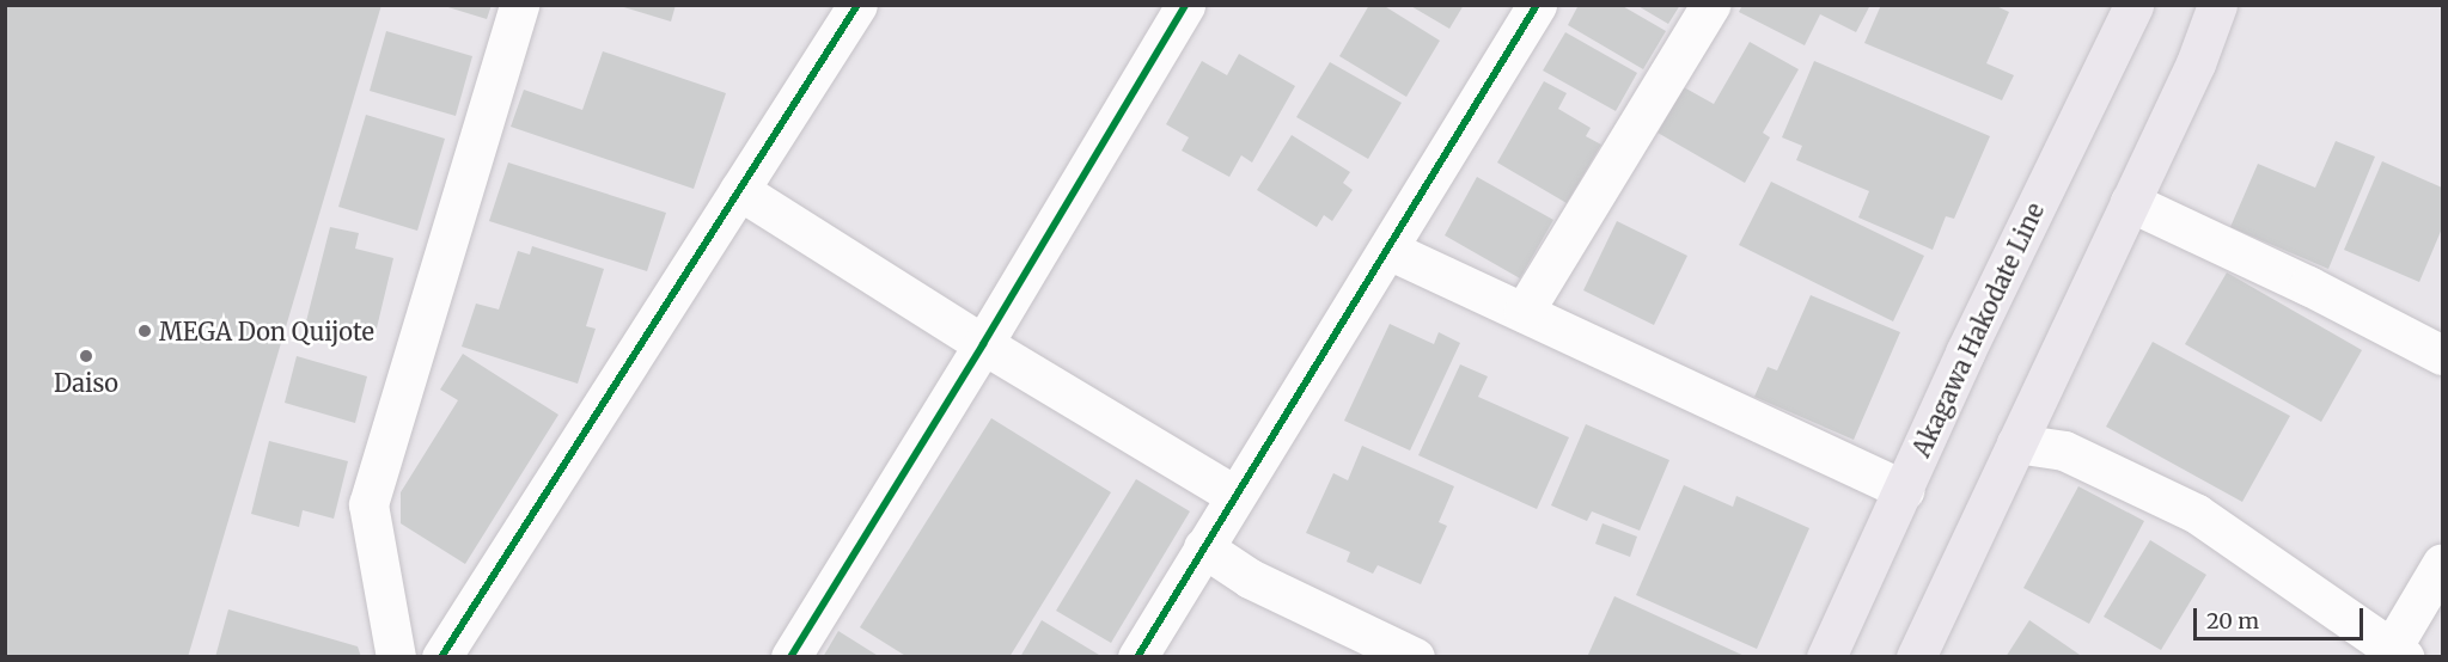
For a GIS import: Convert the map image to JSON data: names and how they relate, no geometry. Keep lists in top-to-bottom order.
{
  "streets": {
    "main road": ["Akagawa Hakodate Line"]
  },
  "places": ["MEGA Don Quijote", "Daiso"],
  "scale_bar": "20 m"
}
